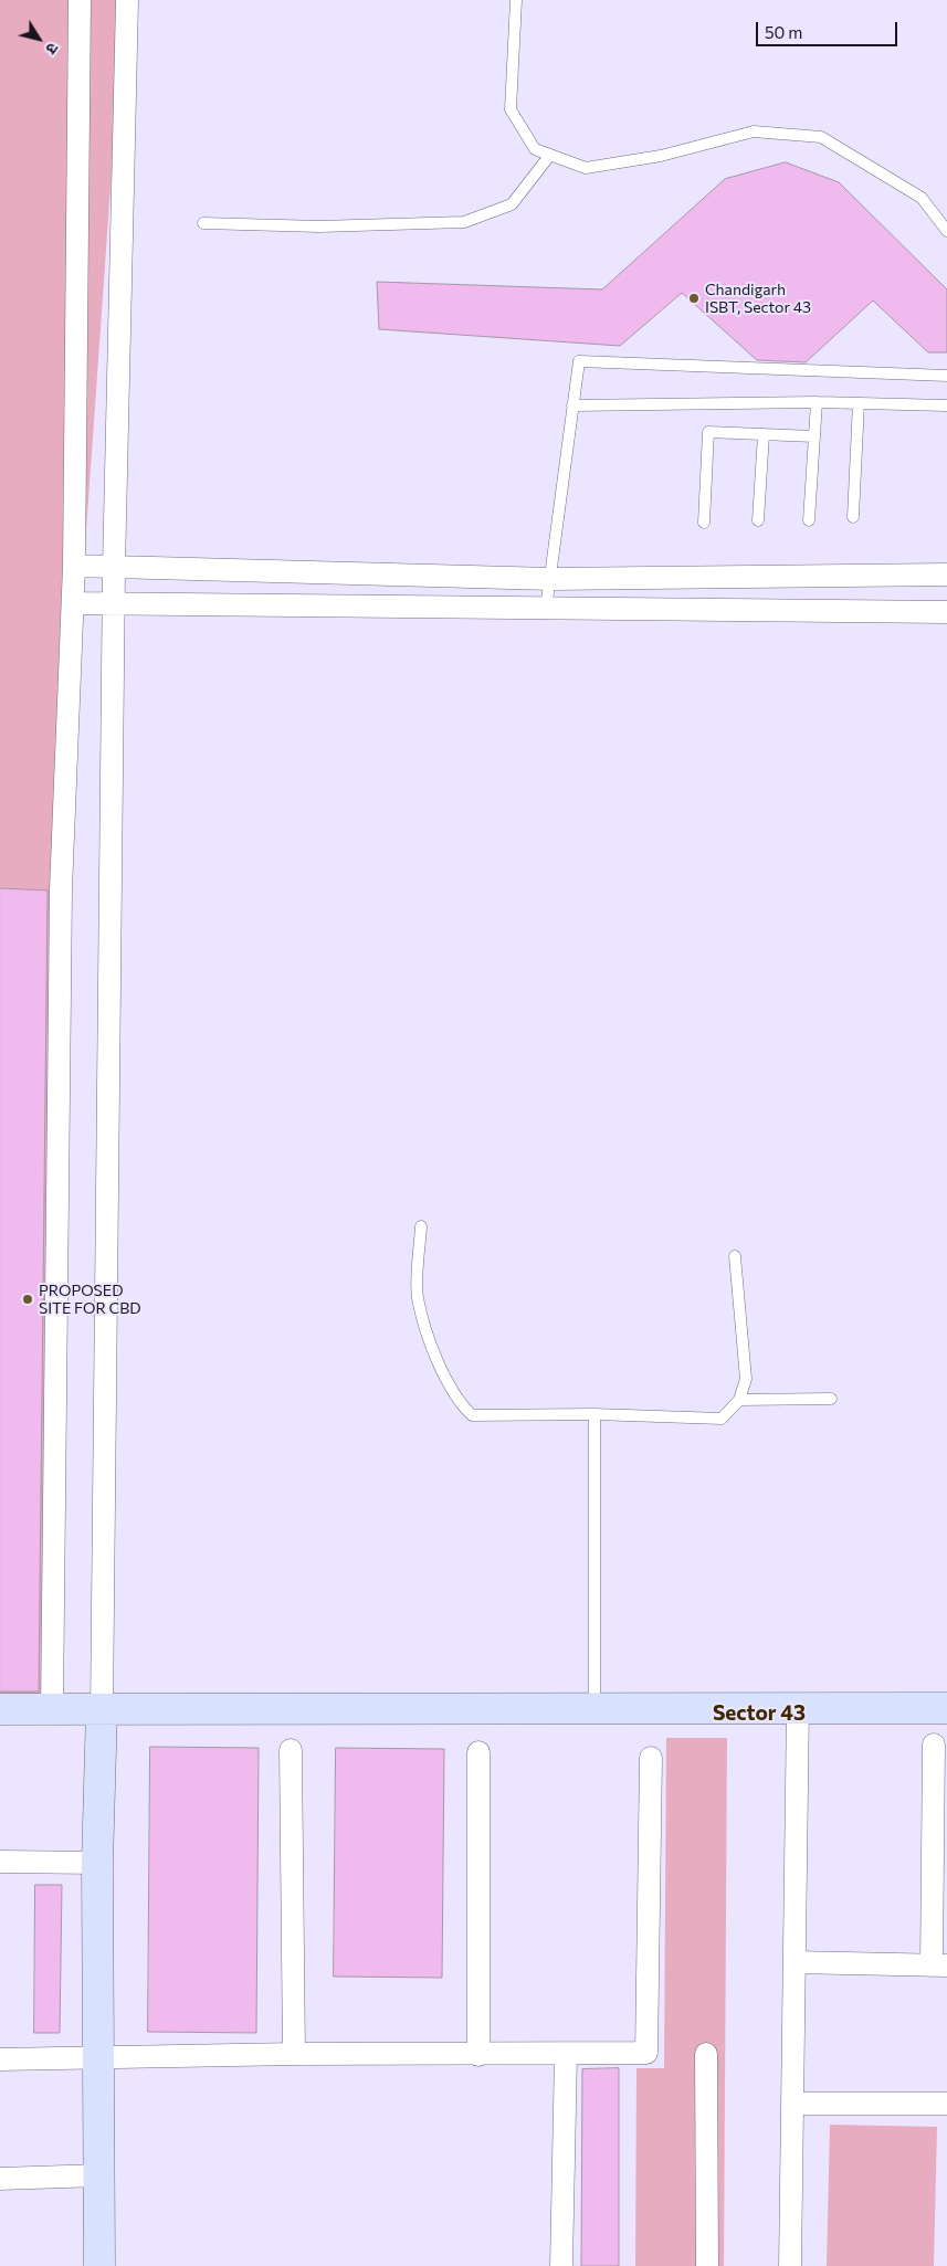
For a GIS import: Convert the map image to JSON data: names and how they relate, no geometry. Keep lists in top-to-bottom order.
{
  "districts": ["Sector 43"],
  "places": ["Chandigarh ISBT, Sector 43", "PROPOSED SITE FOR CBD"],
  "scale_bar": "50 m",
  "north": "bottom right"
}
